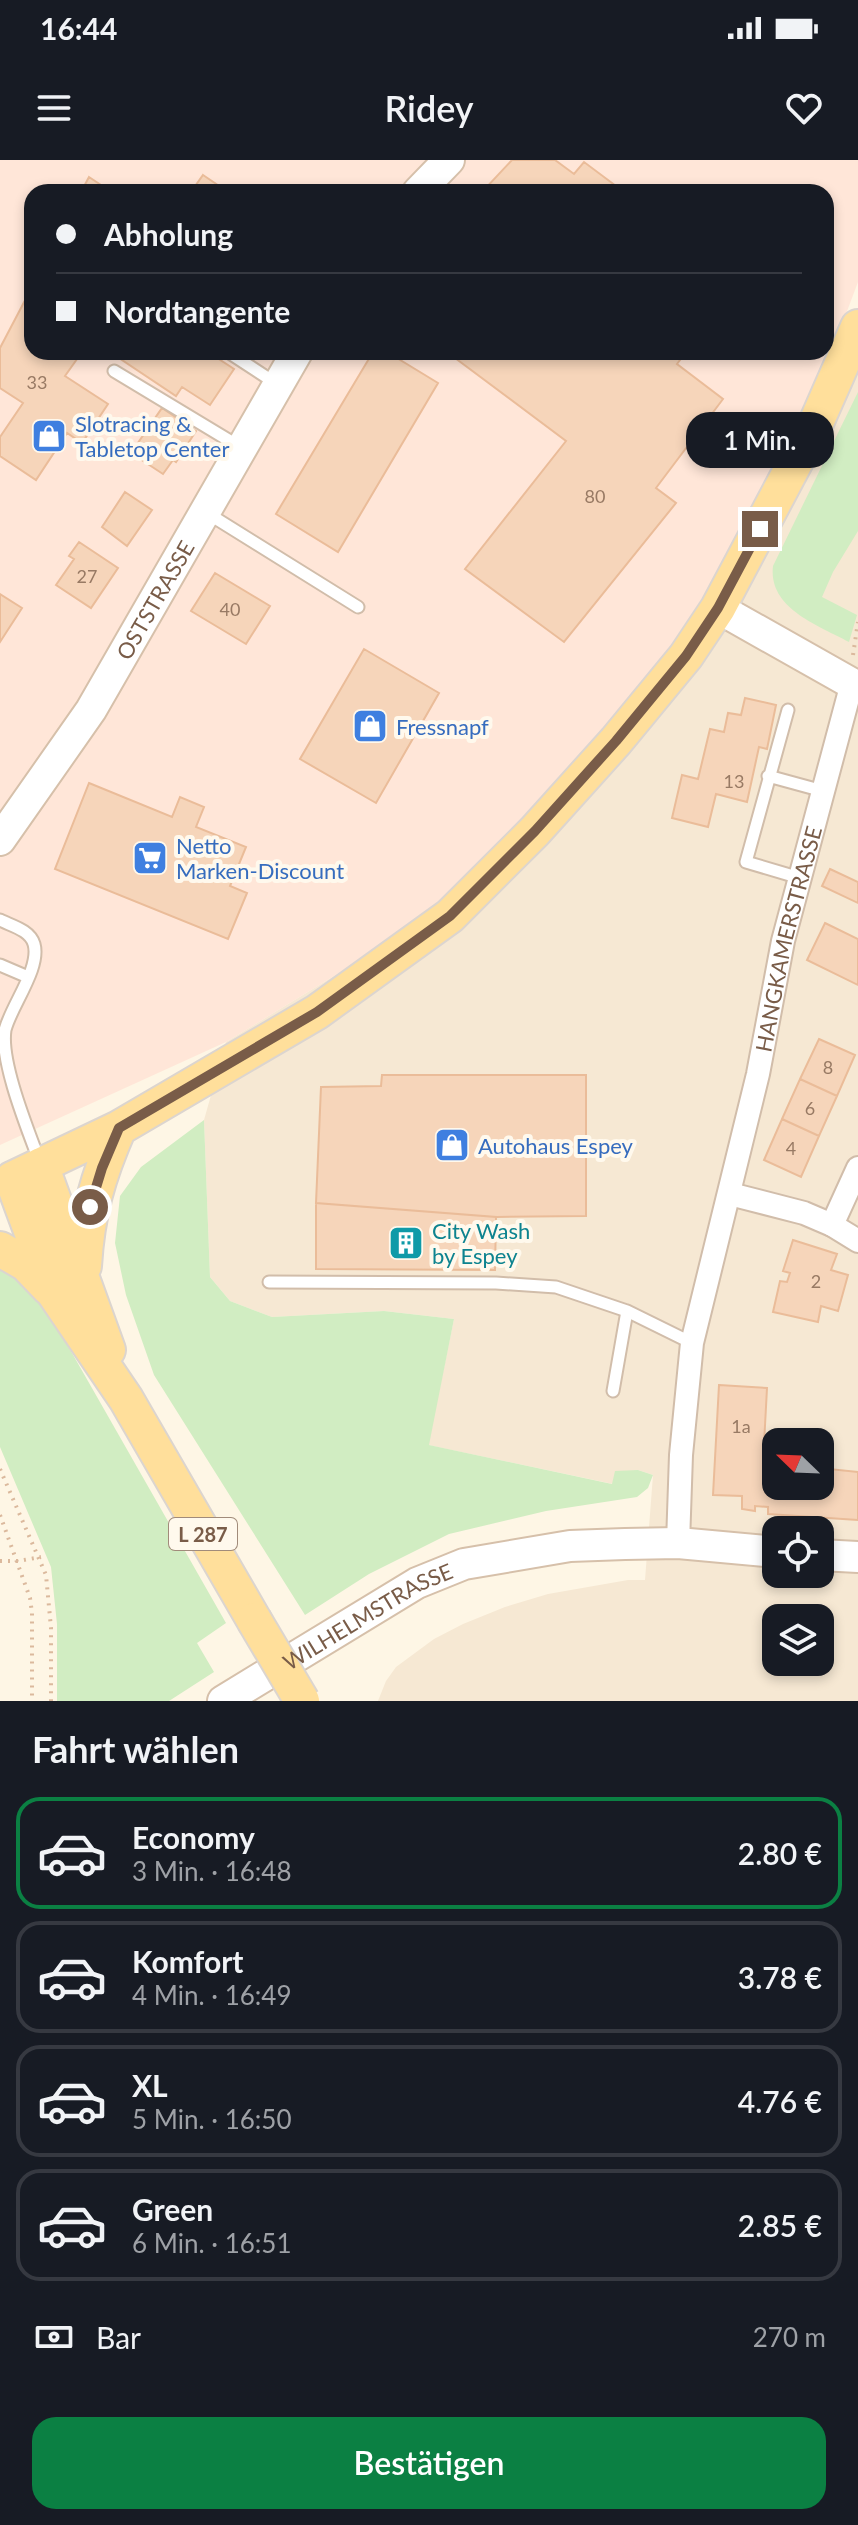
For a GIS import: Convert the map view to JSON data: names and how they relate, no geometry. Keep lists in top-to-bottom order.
{
  "streets": {
    "main road": ["L 287"],
    "street": ["OSTSTRASSE", "HANGKAMERSTRASSE", "WILHELMSTRASSE"]
  },
  "crossings": [
    ["HANGKAMERSTRASSE", "WILHELMSTRASSE"]
  ],
  "places": {
    "shop": ["Slotracing & Tabletop Center", "Fressnapf", "Autohaus Espey"],
    "supermarket": ["Netto Marken-Discount"],
    "building": ["City Wash by Espey"]
  },
  "house_numbers": [
    "33",
    "80",
    "27",
    "40",
    "13",
    "8",
    "6",
    "4",
    "2",
    "1a"
  ],
  "north": "top left",
  "page": {
    "status": "16:44",
    "header": "Ridey",
    "banner": ["Abholung", "Nordtangente"],
    "bubble": "1 Min.",
    "heading": "Fahrt wählen",
    "list": [
      {
        "name": "Economy",
        "note": "3 Min. · 16:48",
        "value": "2.80 €"
      },
      {
        "name": "Komfort",
        "note": "4 Min. · 16:49",
        "value": "3.78 €"
      },
      {
        "name": "XL",
        "note": "5 Min. · 16:50",
        "value": "4.76 €"
      },
      {
        "name": "Green",
        "note": "6 Min. · 16:51",
        "value": "2.85 €"
      }
    ],
    "pay": ["Bar", "270 m"],
    "buttons": "Bestätigen"
  }
}
